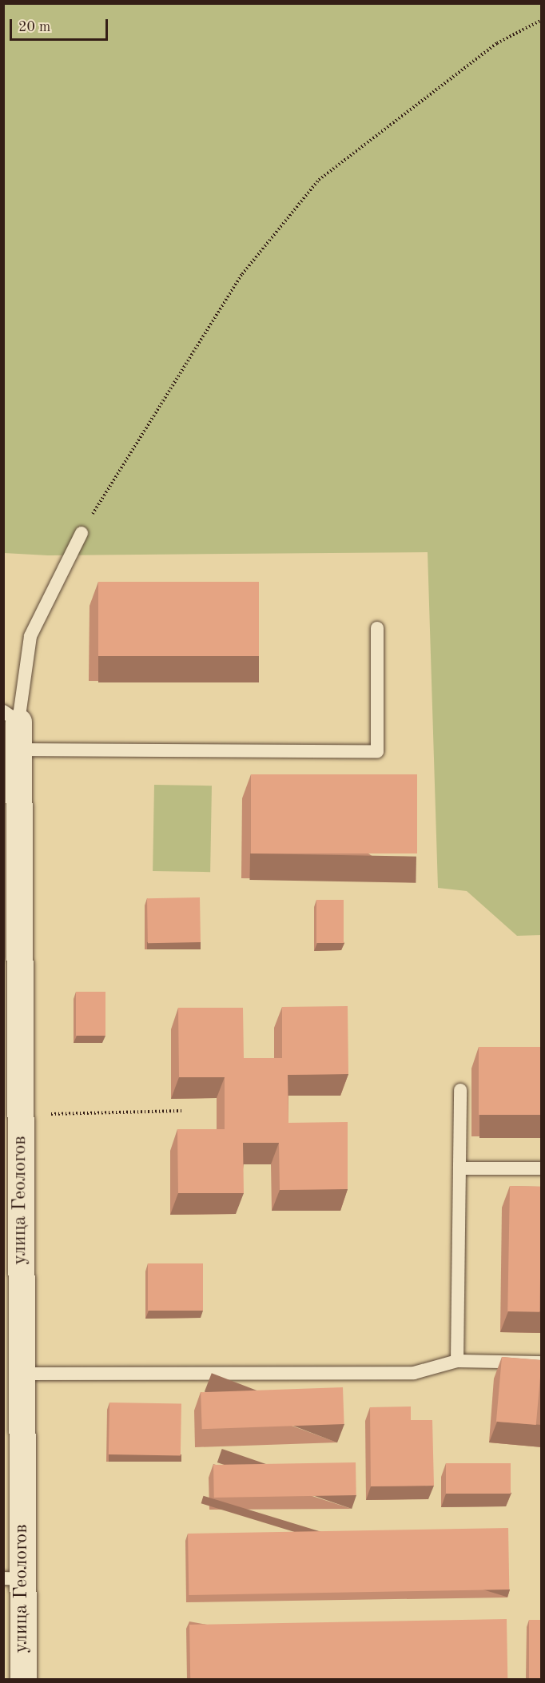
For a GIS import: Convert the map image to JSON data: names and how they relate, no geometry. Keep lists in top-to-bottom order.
{
  "streets": {
    "street": ["улица Геологов"]
  },
  "scale_bar": "20 m"
}
